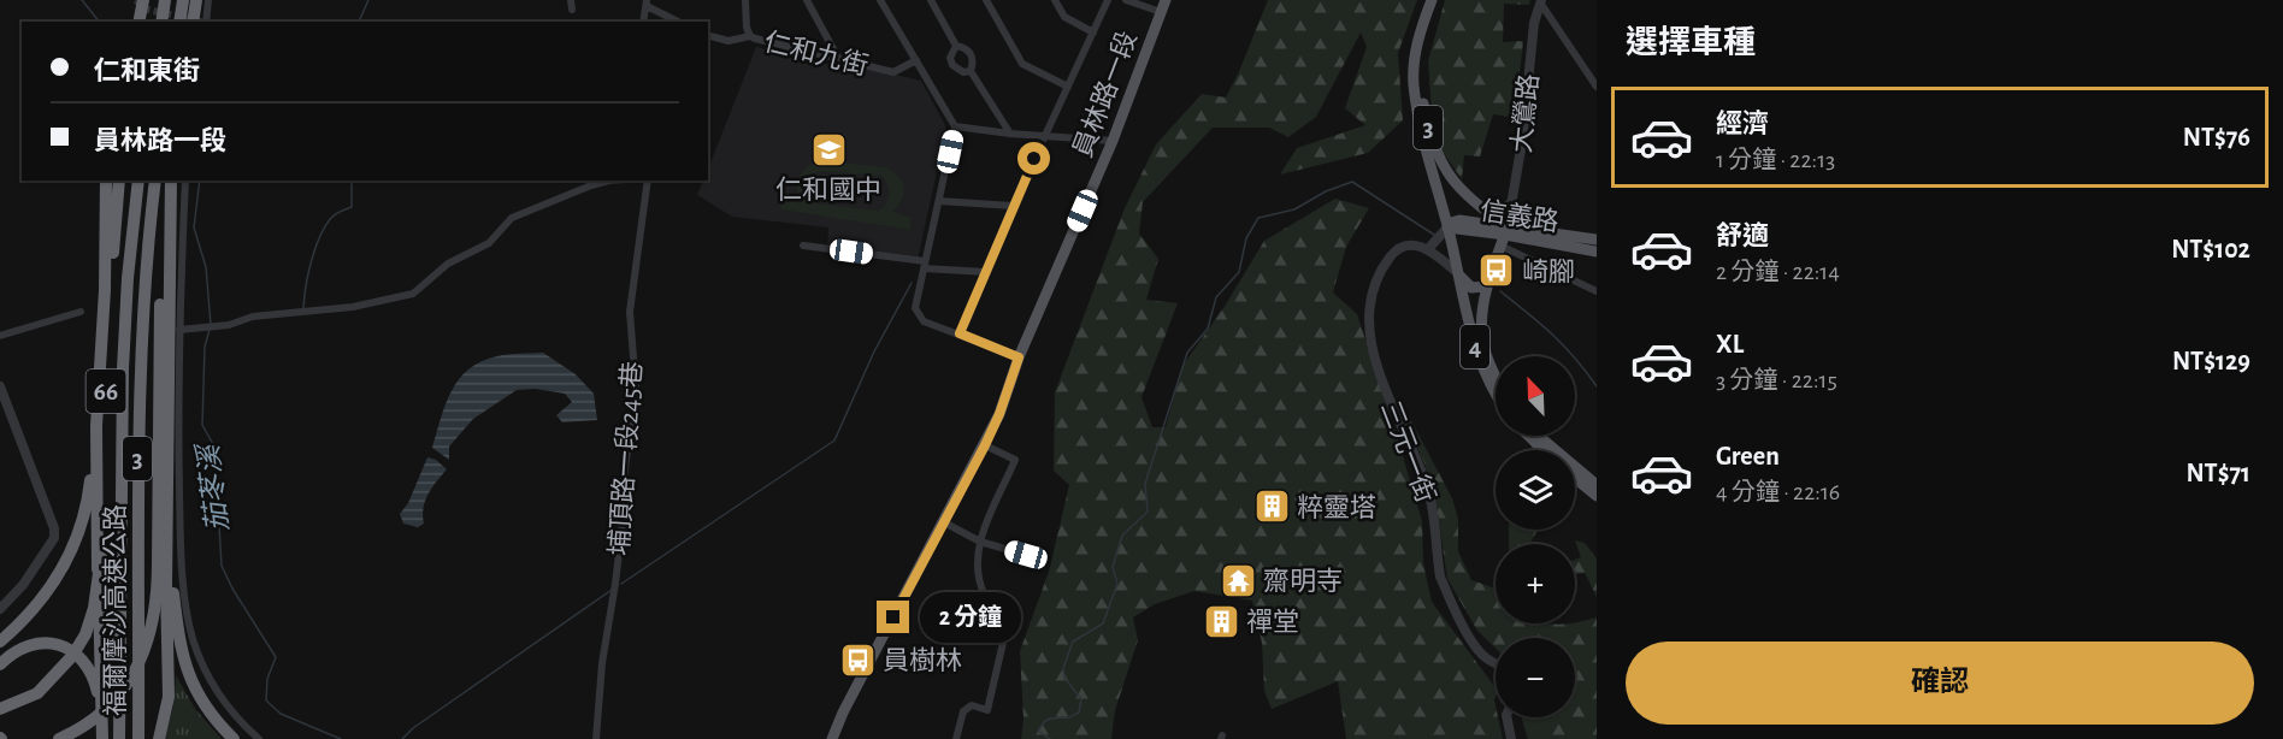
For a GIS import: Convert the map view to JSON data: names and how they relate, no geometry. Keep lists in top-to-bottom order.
{
  "streets": {
    "highway": ["3", "66", "福爾摩沙高速公路"],
    "main road": ["員林路一段", "信義路", "4"],
    "street": [
      "仁和九街",
      "大鶯路",
      "三元一街",
      "埔頂路一段245巷"
    ]
  },
  "crossings": [
    ["大鶯路", "3"],
    ["大鶯路", "信義路"],
    ["大鶯路", "4"],
    ["3", "信義路"],
    ["3", "4"],
    ["信義路", "4"]
  ],
  "water": ["茄苳溪"],
  "places": {
    "school or university": ["仁和國中"],
    "bus stop": ["崎腳", "員樹林"],
    "building": ["粹靈塔", "禪堂"],
    "temple": ["齋明寺"]
  },
  "north": "top left",
  "page": {
    "heading": "選擇車種",
    "banner": ["仁和東街", "員林路一段"],
    "list": [
      {
        "name": "經濟",
        "note": "1 分鐘 · 22:13",
        "value": "NT$76"
      },
      {
        "name": "舒適",
        "note": "2 分鐘 · 22:14",
        "value": "NT$102"
      },
      {
        "name": "XL",
        "note": "3 分鐘 · 22:15",
        "value": "NT$129"
      },
      {
        "name": "Green",
        "note": "4 分鐘 · 22:16",
        "value": "NT$71"
      }
    ],
    "map_buttons": ["+", "−"],
    "bubble": "2 分鐘",
    "buttons": "確認"
  }
}
